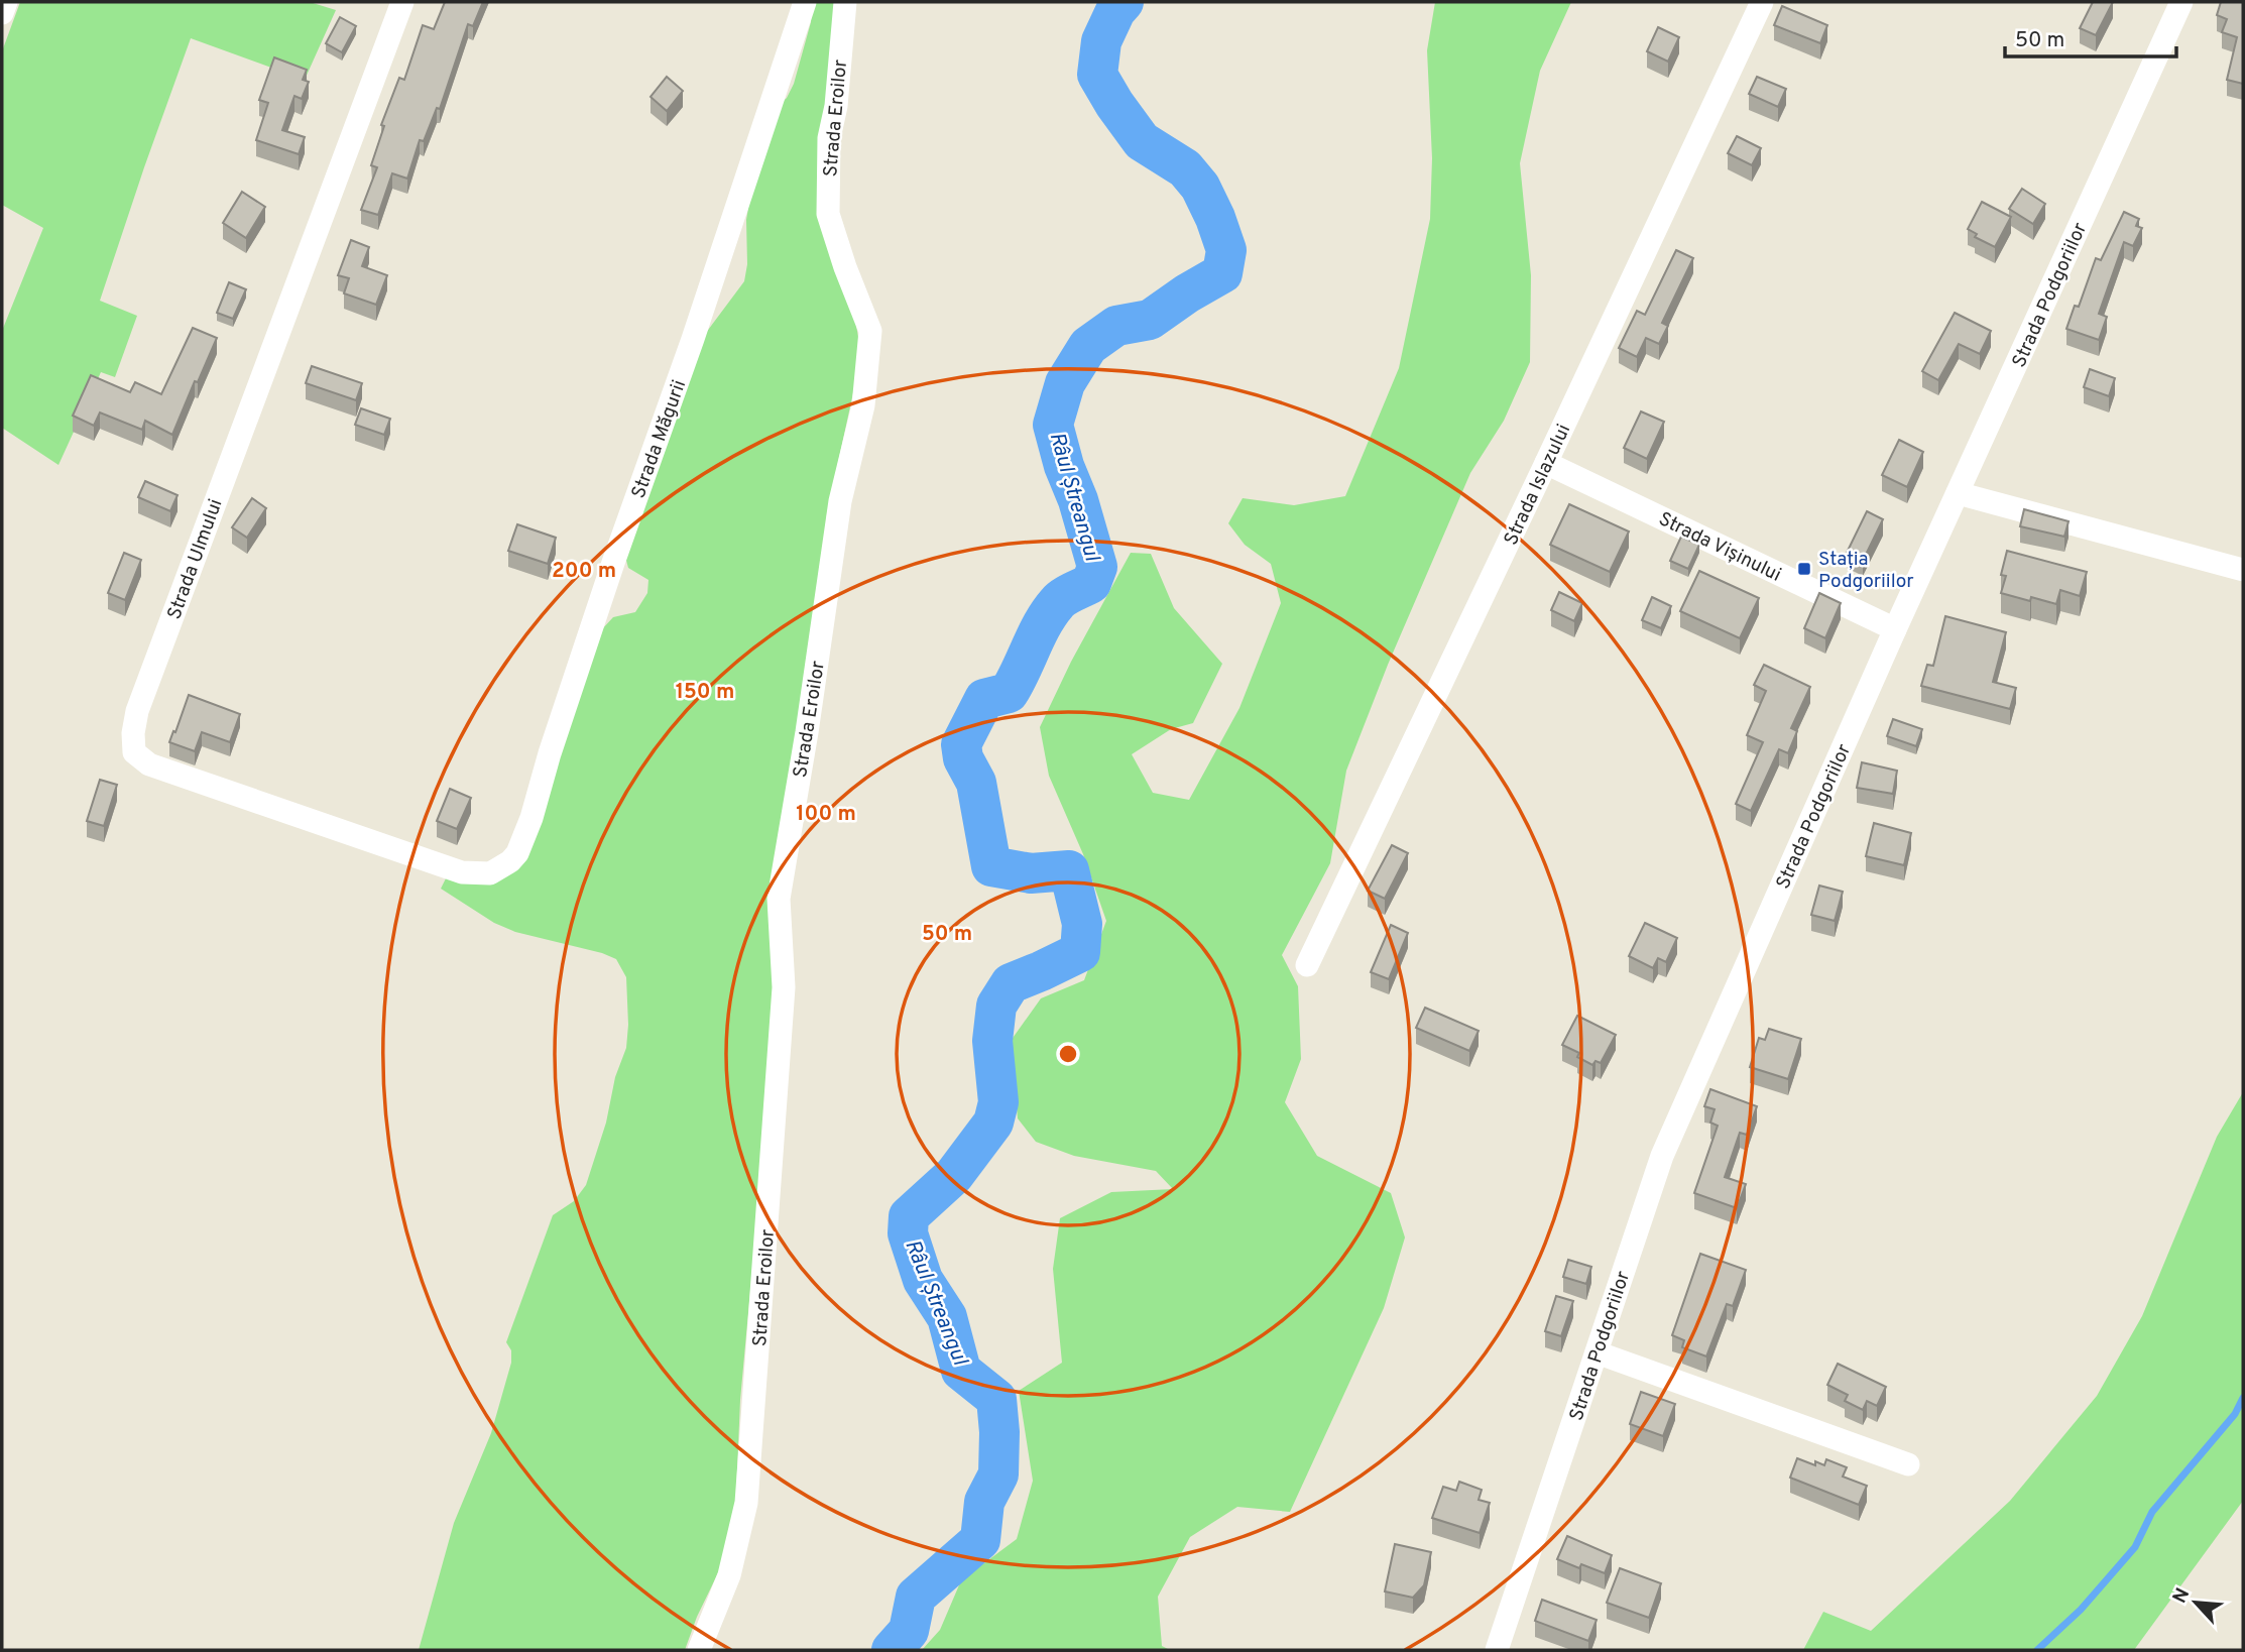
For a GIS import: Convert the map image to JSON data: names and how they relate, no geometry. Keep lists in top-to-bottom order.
{
  "streets": {
    "street": [
      "Strada Eroilor",
      "Strada Podgoriilor",
      "Strada Măgurii",
      "Strada Islazului",
      "Strada Vișinului",
      "Strada Ulmului"
    ]
  },
  "crossings": [
    ["Strada Podgoriilor", "Strada Vișinului"],
    ["Strada Măgurii", "Strada Ulmului"],
    ["Strada Islazului", "Strada Vișinului"]
  ],
  "water": ["Râul Ștreangul"],
  "places": {
    "transit": ["Stația Podgoriilor"]
  },
  "scale_bar": "50 m",
  "north": "top left",
  "rings": [
    "200 m",
    "150 m",
    "100 m",
    "50 m"
  ]
}
